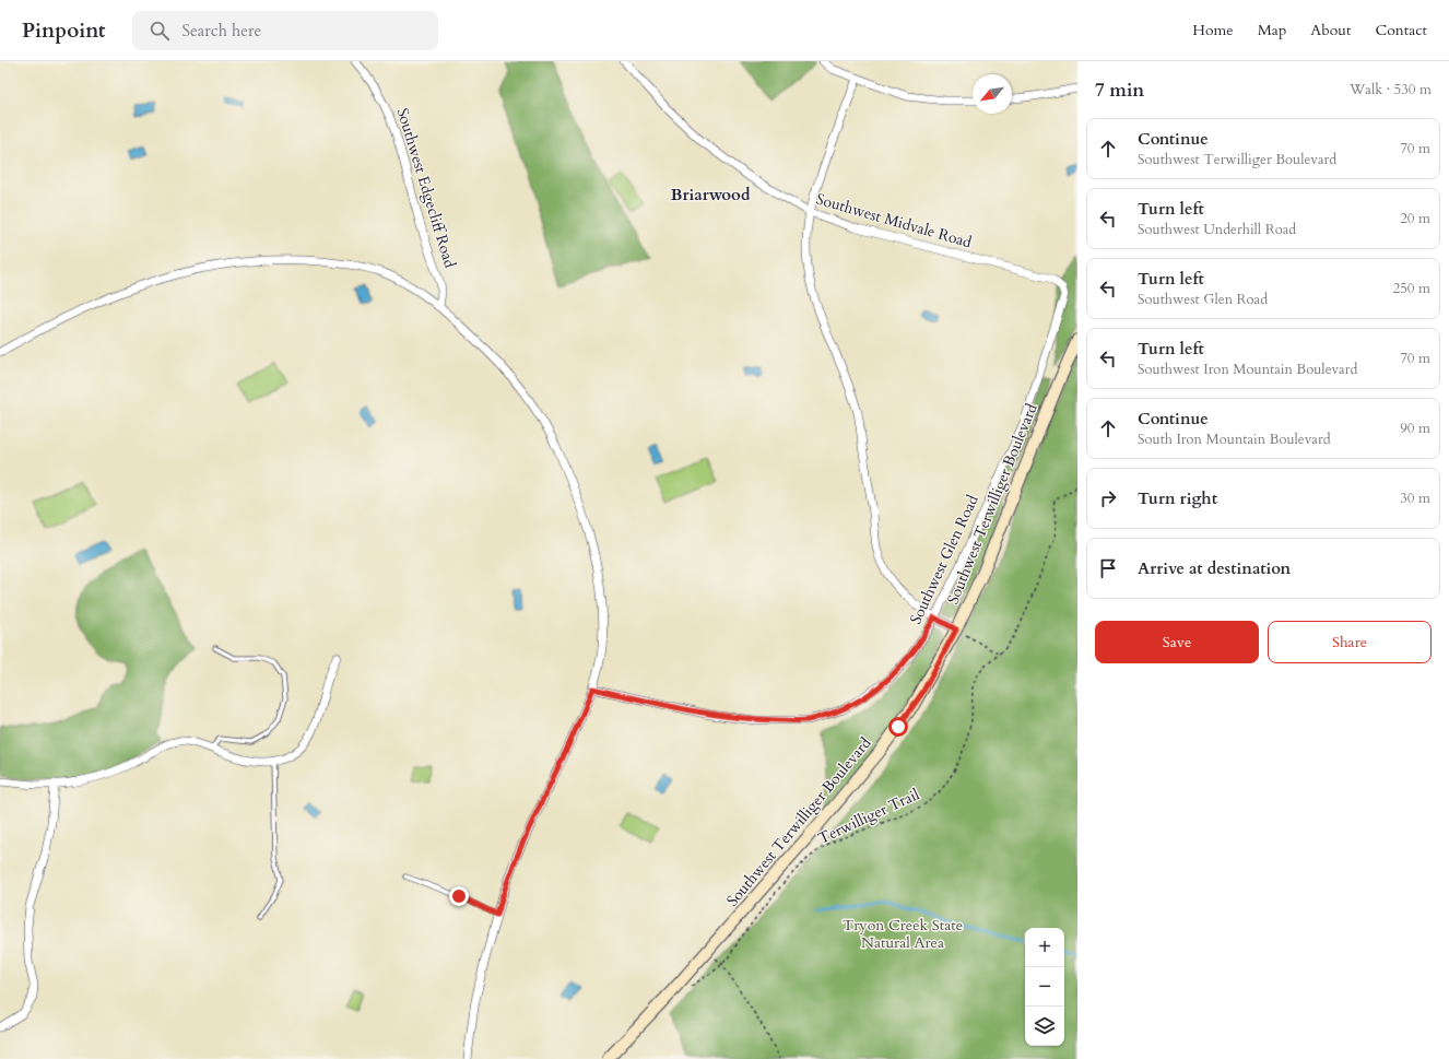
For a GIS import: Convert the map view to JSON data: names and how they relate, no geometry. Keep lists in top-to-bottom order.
{
  "streets": {
    "main road": ["Southwest Terwilliger Boulevard"],
    "street": ["Southwest Edgecliff Road", "Southwest Midvale Road", "Southwest Glen Road"],
    "path": ["Terwilliger Trail"]
  },
  "crossings": [
    ["Southwest Midvale Road", "Southwest Glen Road"]
  ],
  "districts": ["Briarwood"],
  "parks": ["Tryon Creek State Natural Area"],
  "north": "bottom left",
  "page": {
    "header": "Pinpoint",
    "search": "Search here",
    "nav": [
      "Home",
      "Map",
      "About",
      "Contact"
    ],
    "heading": ["7 min", "Walk · 530 m"],
    "list": [
      ["Continue", "Southwest Terwilliger Boulevard", "70 m"],
      ["Turn left", "Southwest Underhill Road", "20 m"],
      ["Turn left", "Southwest Glen Road", "250 m"],
      ["Turn left", "Southwest Iron Mountain Boulevard", "70 m"],
      ["Continue", "South Iron Mountain Boulevard", "90 m"],
      ["Turn right", "30 m"],
      "Arrive at destination"
    ],
    "buttons": ["Save", "Share"],
    "map_buttons": ["+", "−"]
  }
}
